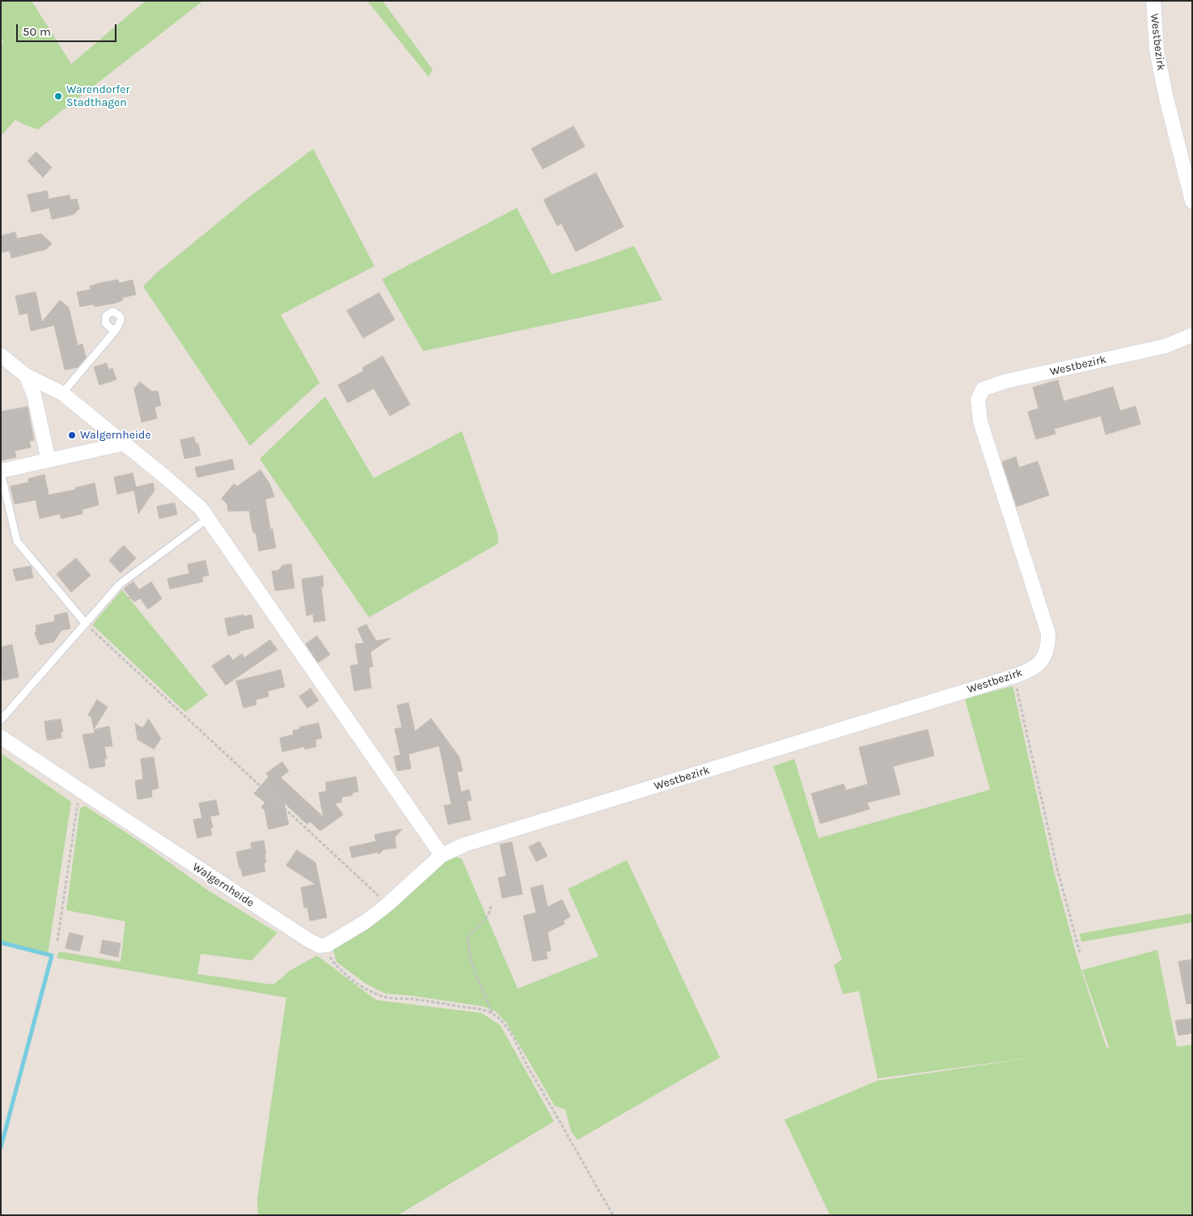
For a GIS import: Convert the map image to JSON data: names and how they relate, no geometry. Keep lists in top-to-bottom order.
{
  "streets": {
    "street": ["Westbezirk", "Walgernheide"]
  },
  "places": ["Warendorfer Stadthagen", "Walgernheide"],
  "scale_bar": "50 m"
}
